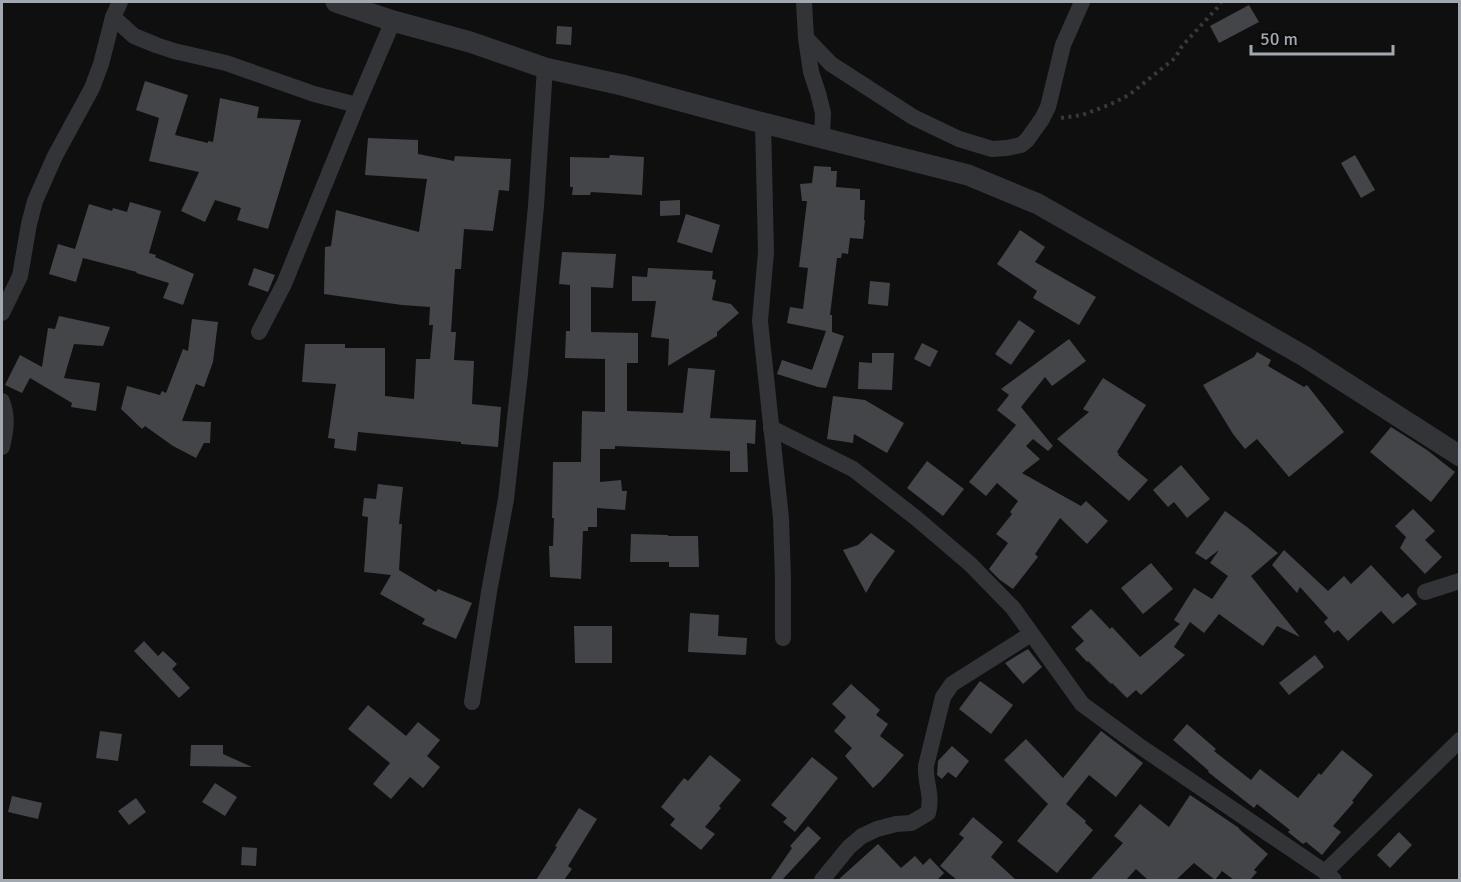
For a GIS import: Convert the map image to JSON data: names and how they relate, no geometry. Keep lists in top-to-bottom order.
{
  "scale_bar": "50 m"
}
